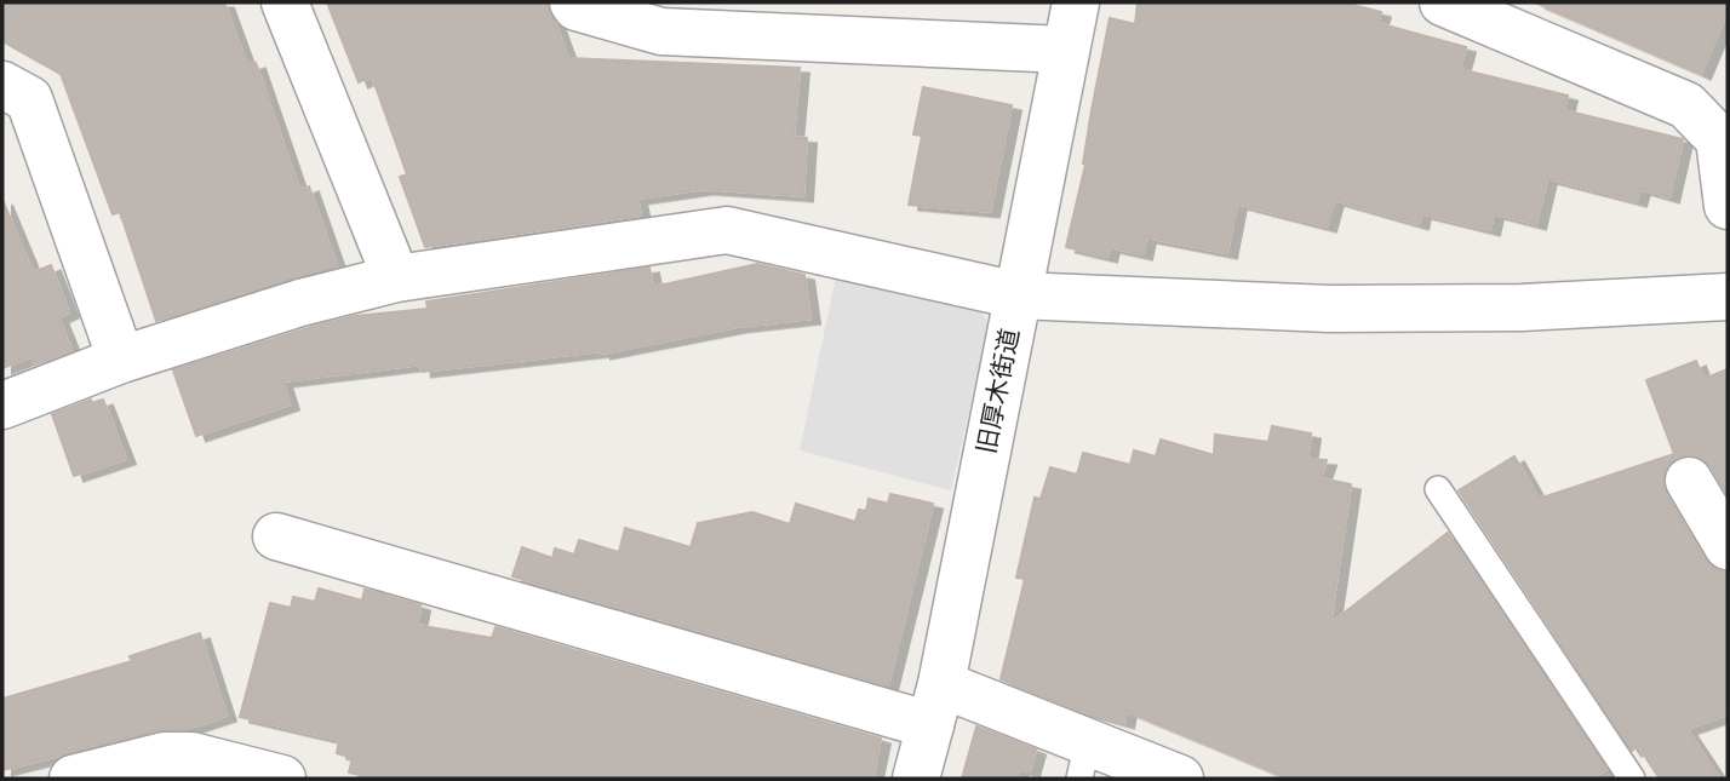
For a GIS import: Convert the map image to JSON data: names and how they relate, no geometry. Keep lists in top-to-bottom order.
{
  "streets": {
    "street": ["旧厚木街道"]
  }
}
